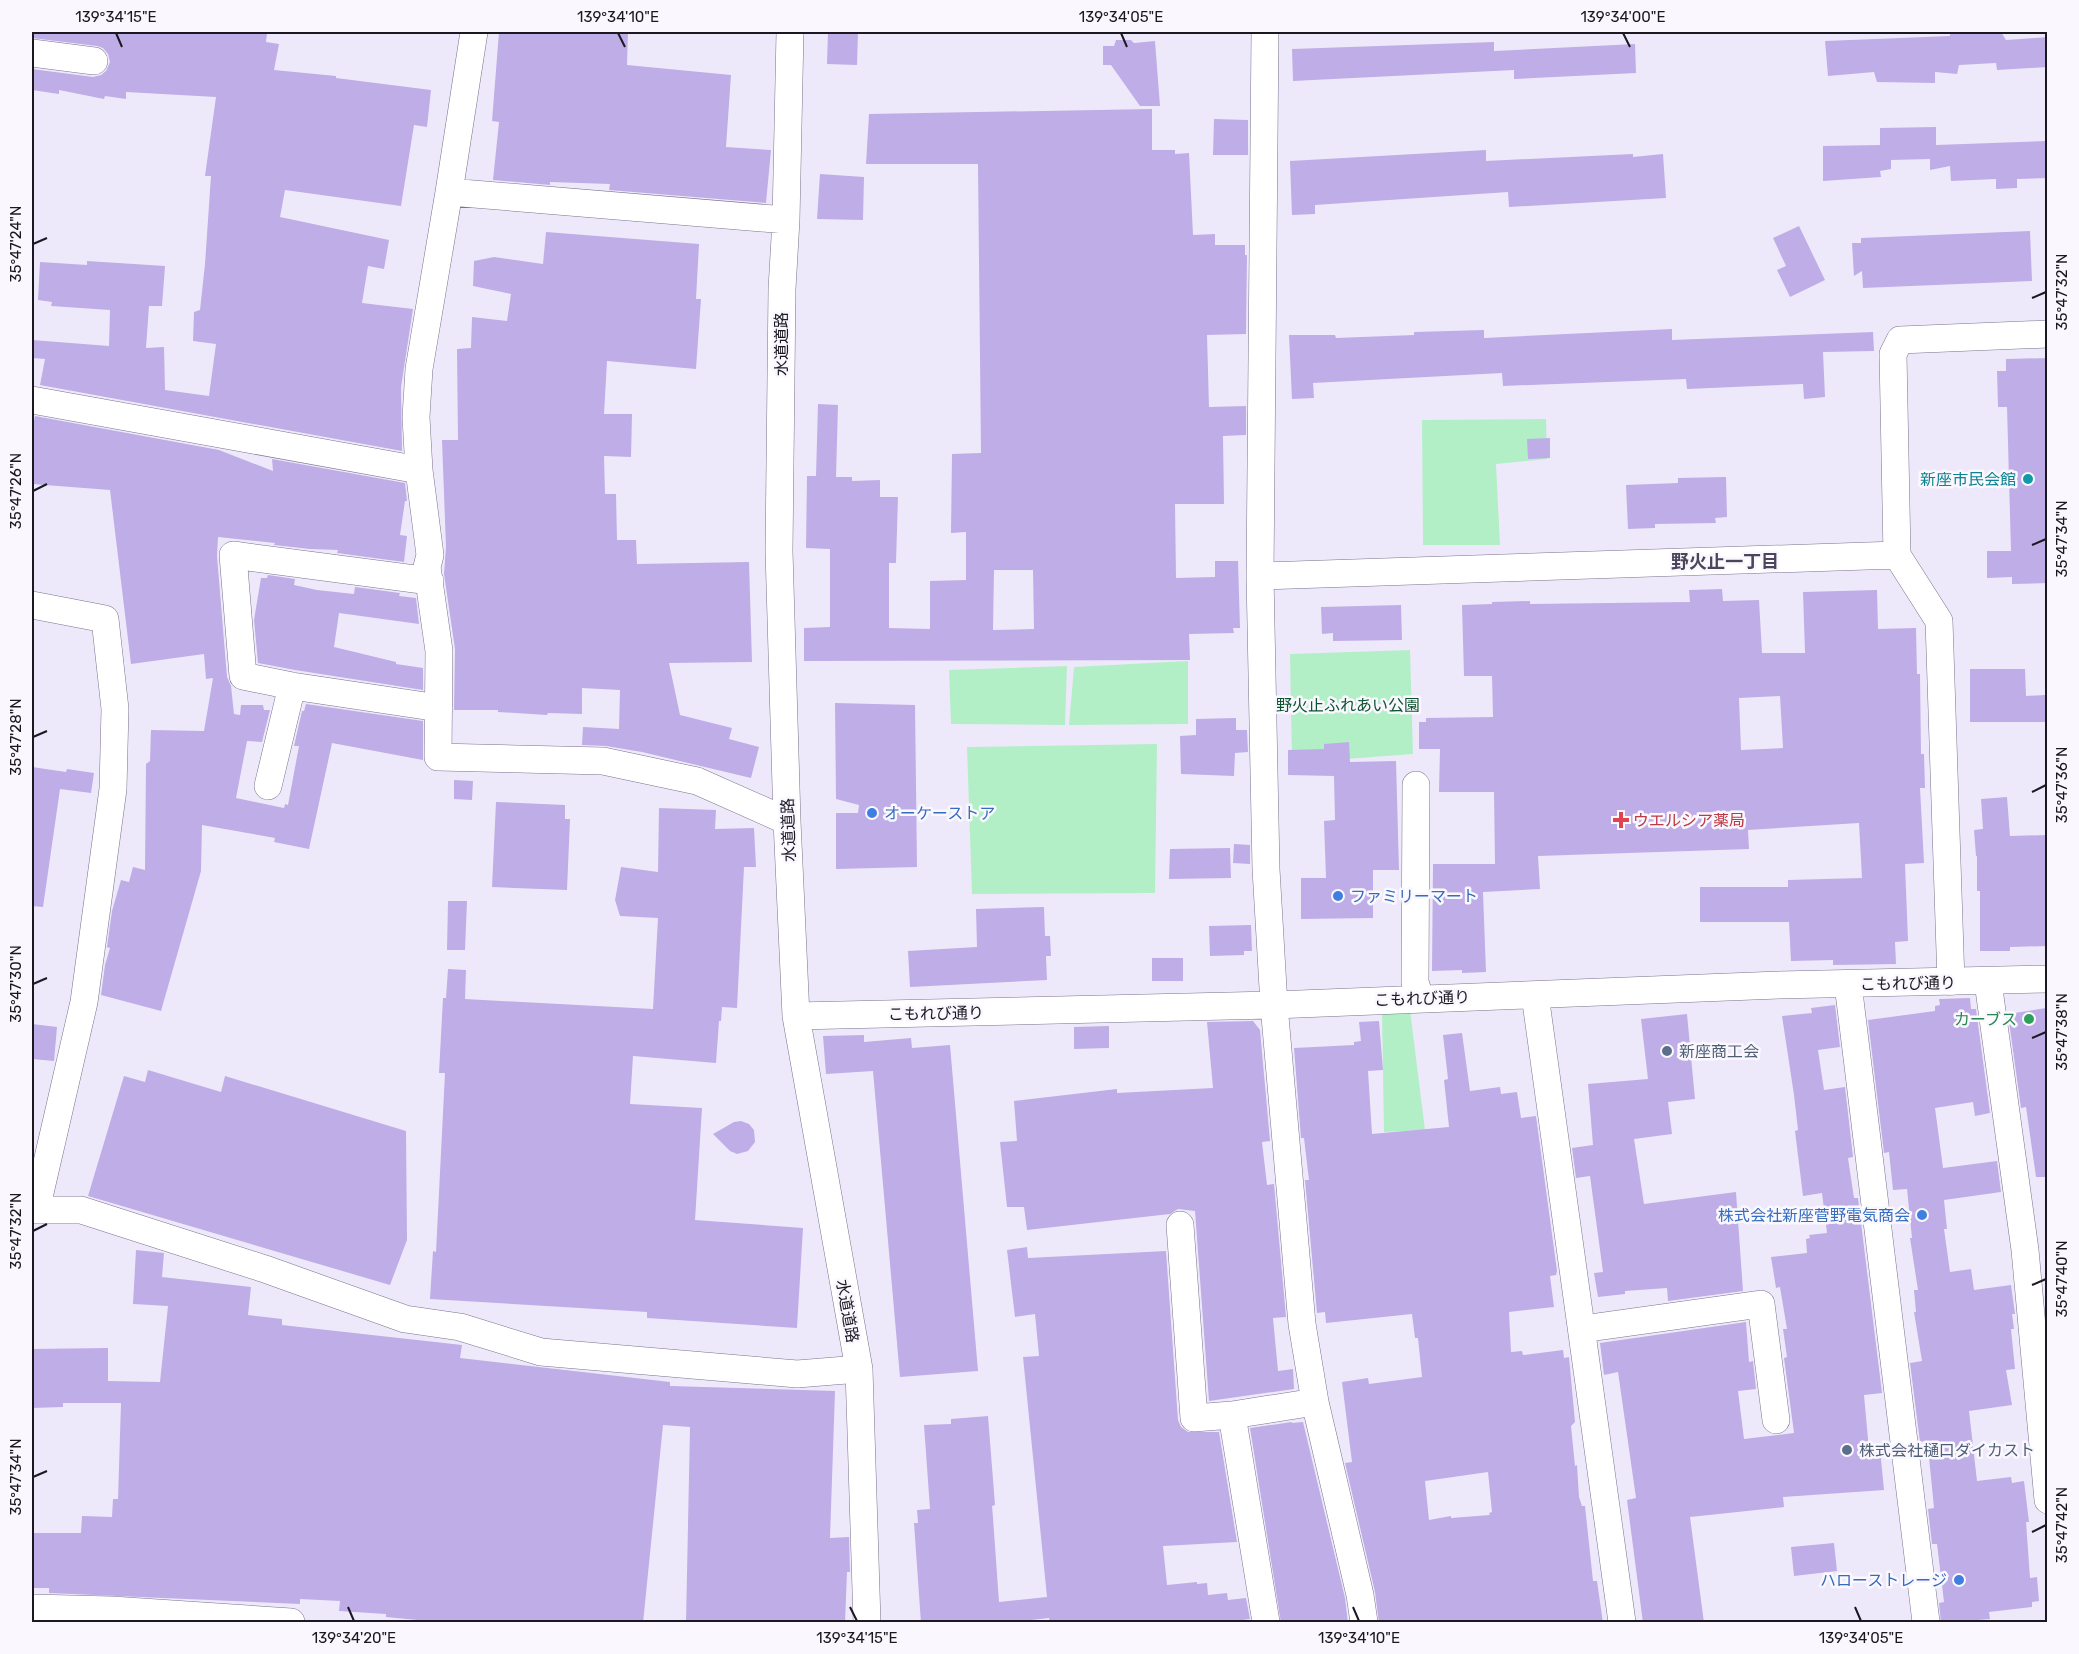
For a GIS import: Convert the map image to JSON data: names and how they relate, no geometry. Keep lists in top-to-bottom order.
{
  "streets": {
    "street": ["水道道路", "こもれび通り"]
  },
  "crossings": [
    ["水道道路", "こもれび通り"]
  ],
  "districts": ["野火止一丁目"],
  "parks": ["野火止ふれあい公園"],
  "places": {
    "other": [
      "新座市民会館",
      "オーケーストア",
      "ファミリーマート",
      "カーブス",
      "新座商工会",
      "株式会社新座菅野電気商会",
      "株式会社樋口ダイカスト",
      "ハローストレージ"
    ],
    "health": ["ウエルシア薬局"]
  },
  "coordinates": [
    "139°34'15\"E",
    "139°34'10\"E",
    "139°34'05\"E",
    "139°34'00\"E",
    "35°47'24\"N",
    "35°47'32\"N",
    "35°47'26\"N",
    "35°47'34\"N",
    "35°47'28\"N",
    "35°47'36\"N",
    "35°47'30\"N",
    "35°47'38\"N",
    "35°47'40\"N",
    "35°47'42\"N",
    "139°34'20\"E"
  ]
}
